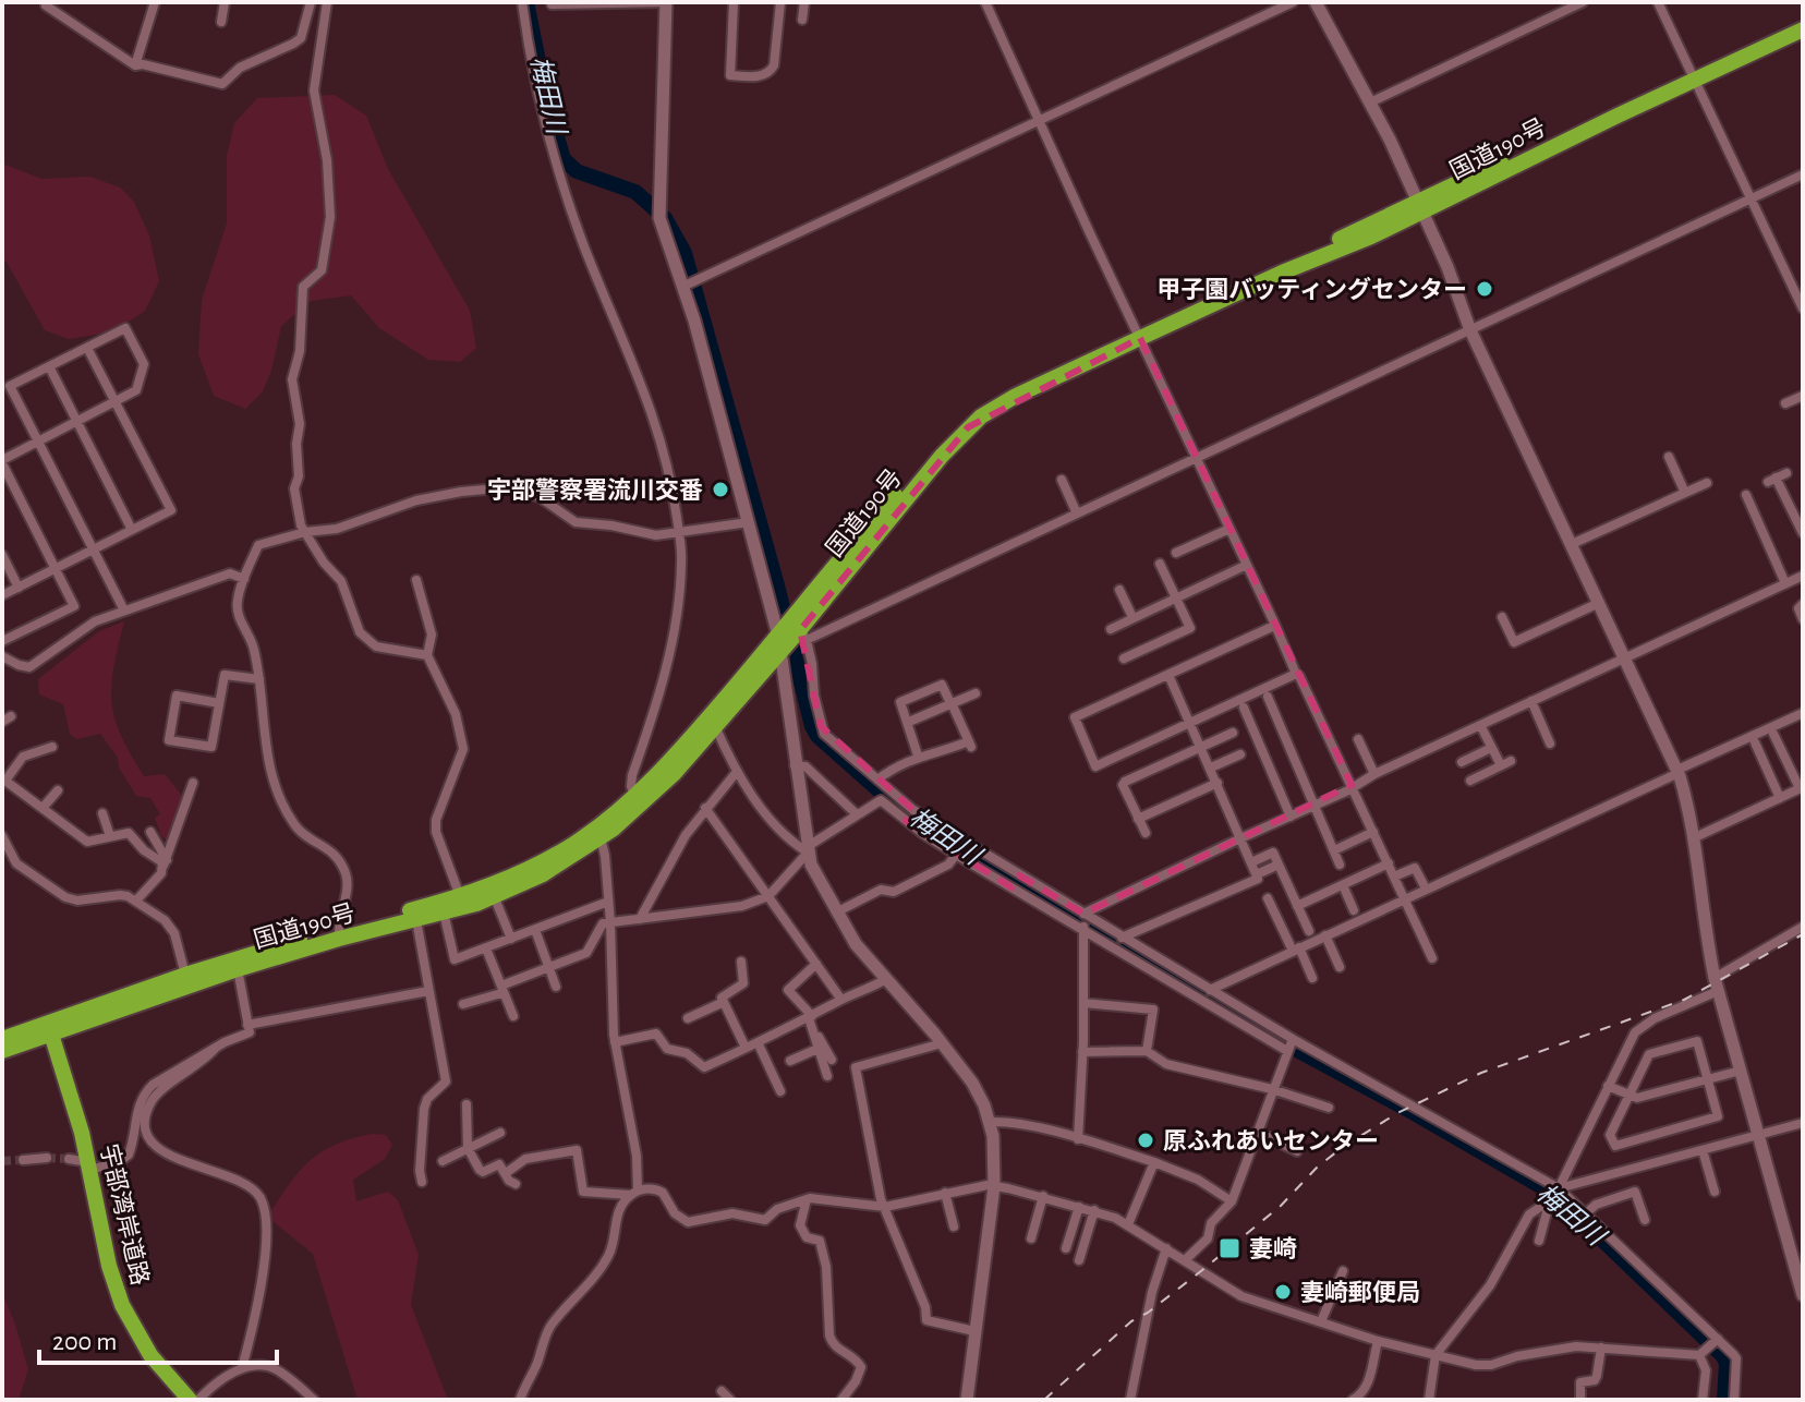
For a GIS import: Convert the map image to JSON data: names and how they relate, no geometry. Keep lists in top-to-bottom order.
{
  "streets": {
    "highway": ["国道190号", "宇部湾岸道路"]
  },
  "crossings": [
    ["国道190号", "宇部湾岸道路"]
  ],
  "water": ["梅田川"],
  "places": {
    "other": [
      "甲子園バッティングセンター",
      "宇部警察署流川交番",
      "原ふれあいセンター",
      "妻崎郵便局"
    ],
    "transit": ["妻崎"]
  },
  "scale_bar": "200 m"
}
